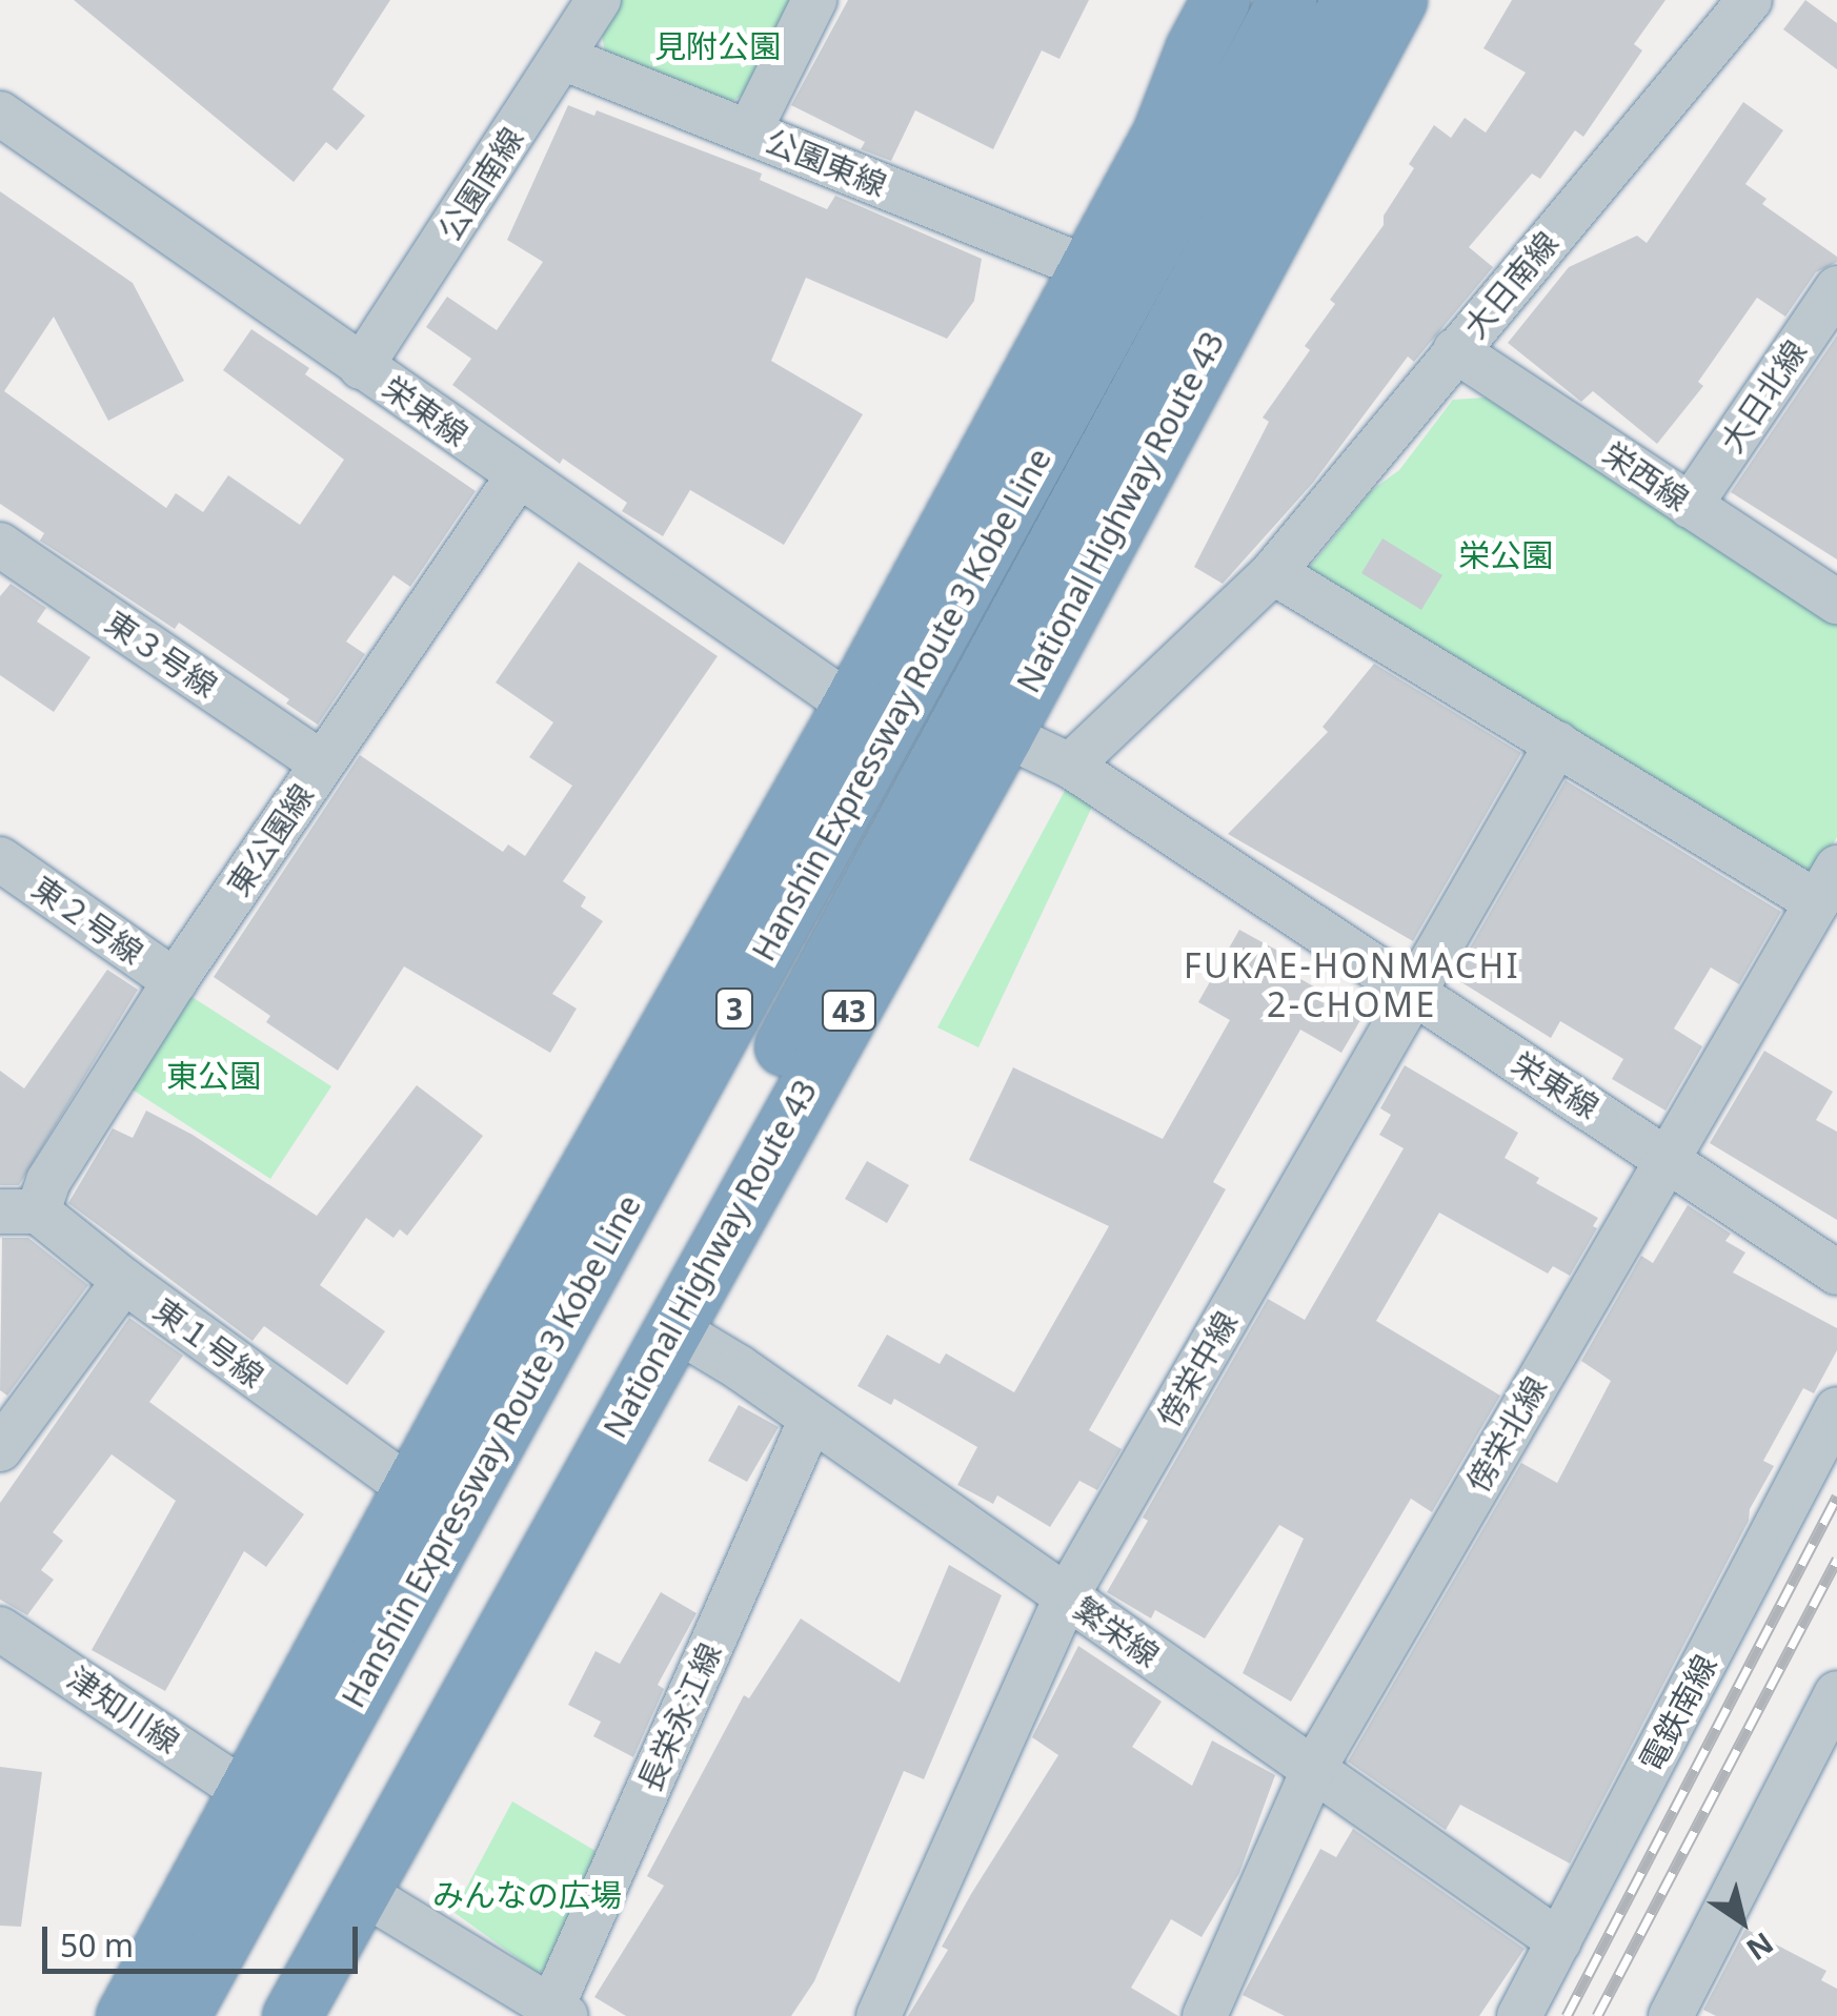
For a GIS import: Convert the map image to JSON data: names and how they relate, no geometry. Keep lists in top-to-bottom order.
{
  "streets": {
    "highway": [
      "National Highway Route 43",
      "Hanshin Expressway Route 3 Kobe Line",
      "3",
      "43"
    ],
    "street": [
      "公園東線",
      "公園南線",
      "大日南線",
      "大日北線",
      "栄東線",
      "栄西線",
      "東３号線",
      "東公園線",
      "東２号線",
      "東１号線",
      "傍栄中線",
      "傍栄北線",
      "繁栄線",
      "津知川線",
      "電鉄南線",
      "長栄永江線"
    ]
  },
  "crossings": [
    ["公園東線", "公園南線"],
    ["公園南線", "栄東線"],
    ["大日南線", "栄東線"],
    ["大日南線", "栄西線"],
    ["大日北線", "栄西線"],
    ["栄東線", "National Highway Route 43"],
    ["栄東線", "東公園線"],
    ["栄東線", "傍栄中線"],
    ["栄東線", "傍栄北線"],
    ["National Highway Route 43", "繁栄線"],
    ["東３号線", "東公園線"],
    ["東公園線", "東２号線"],
    ["東公園線", "東１号線"],
    ["傍栄中線", "繁栄線"],
    ["傍栄北線", "繁栄線"],
    ["繁栄線", "電鉄南線"],
    ["繁栄線", "長栄永江線"]
  ],
  "districts": ["FUKAE-HONMACHI 2-CHOME"],
  "parks": [
    "見附公園",
    "栄公園",
    "東公園",
    "みんなの広場"
  ],
  "scale_bar": "50 m",
  "north": "bottom right"
}
